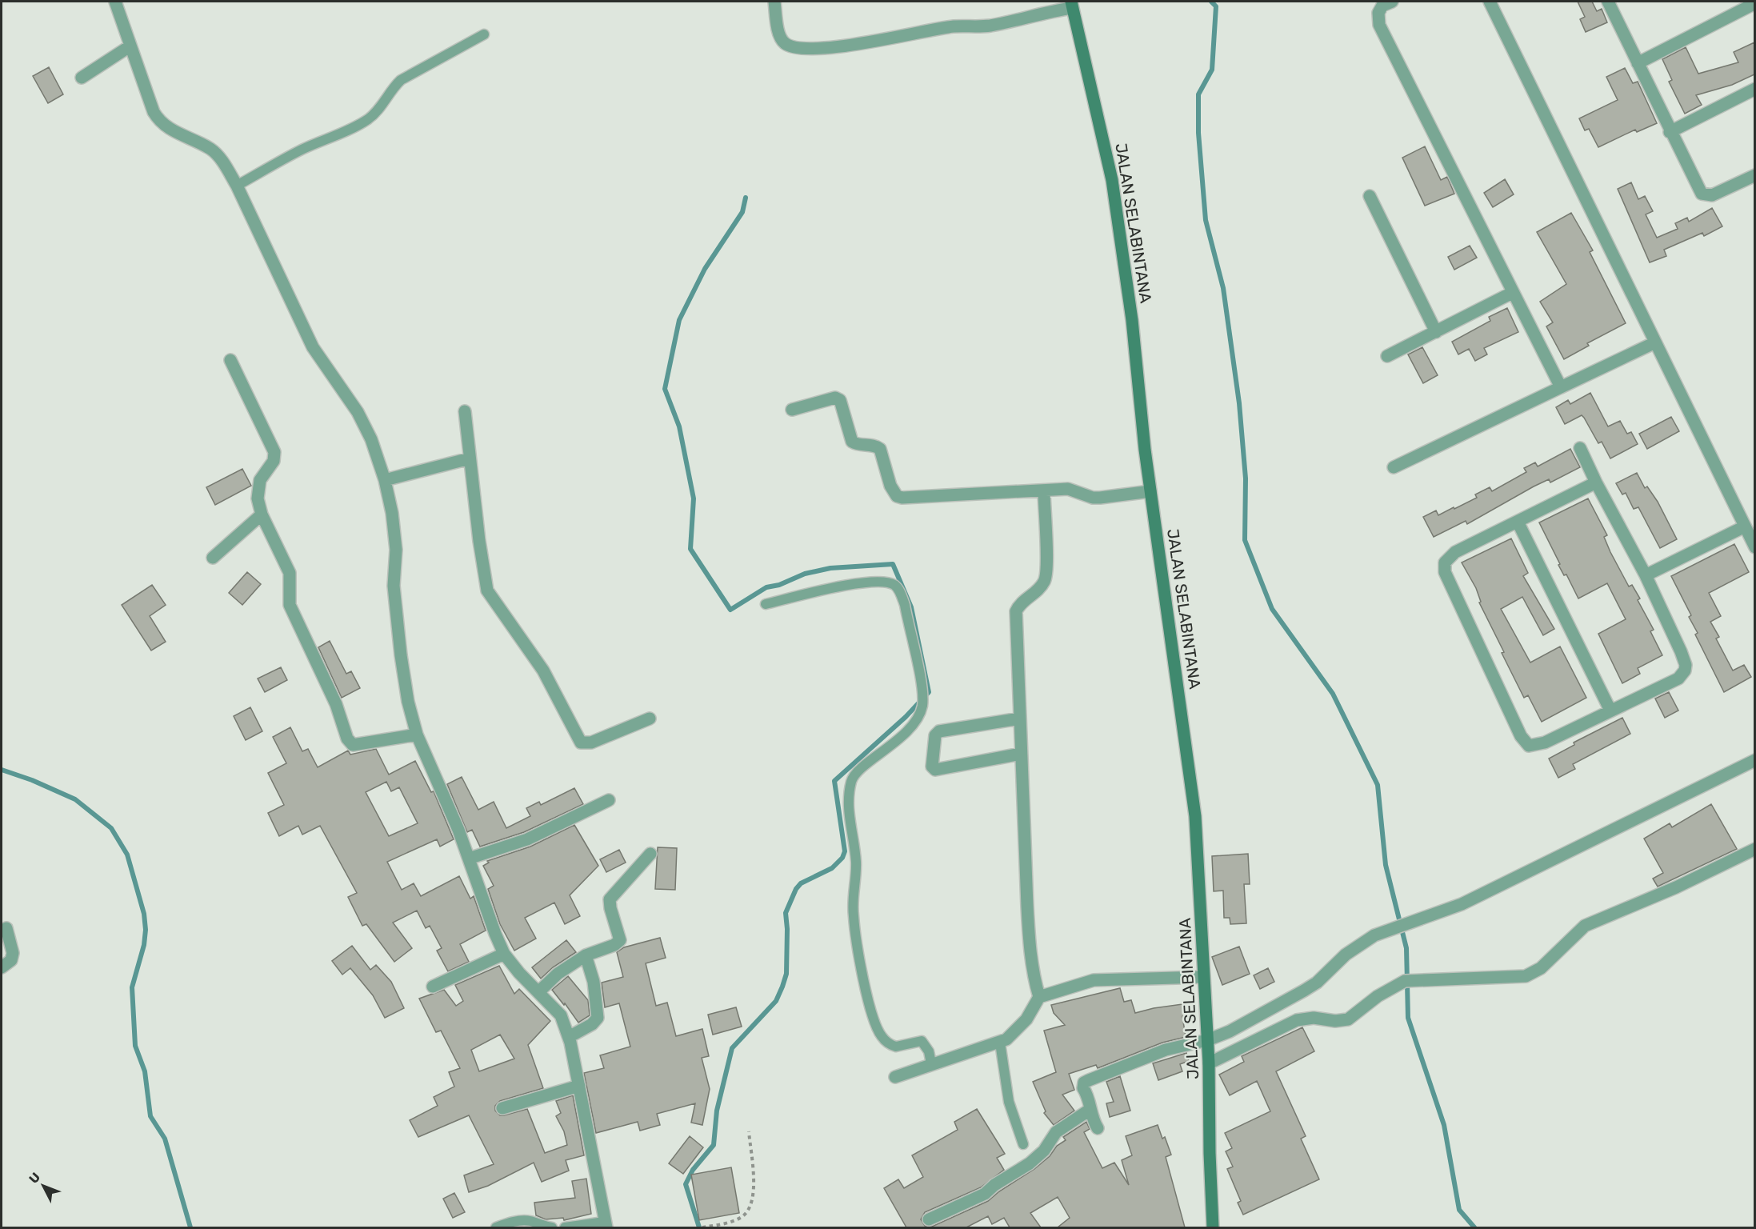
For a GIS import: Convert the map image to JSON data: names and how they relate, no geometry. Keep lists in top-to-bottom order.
{
  "streets": {
    "street": ["JALAN SELABINTANA"]
  },
  "north": "top left"
}
